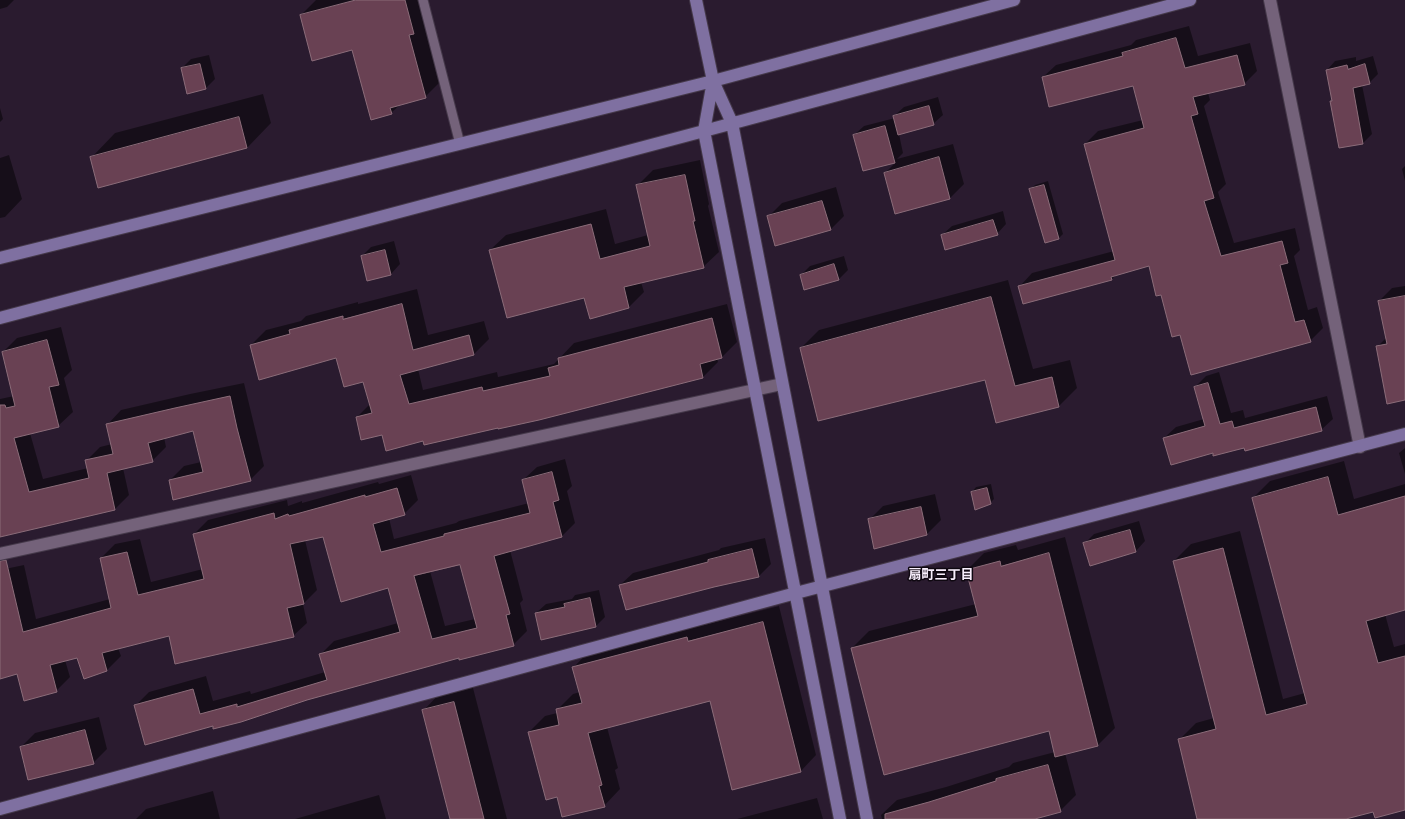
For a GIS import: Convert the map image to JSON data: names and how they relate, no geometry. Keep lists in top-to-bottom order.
{
  "districts": ["扇町三丁目"]
}
